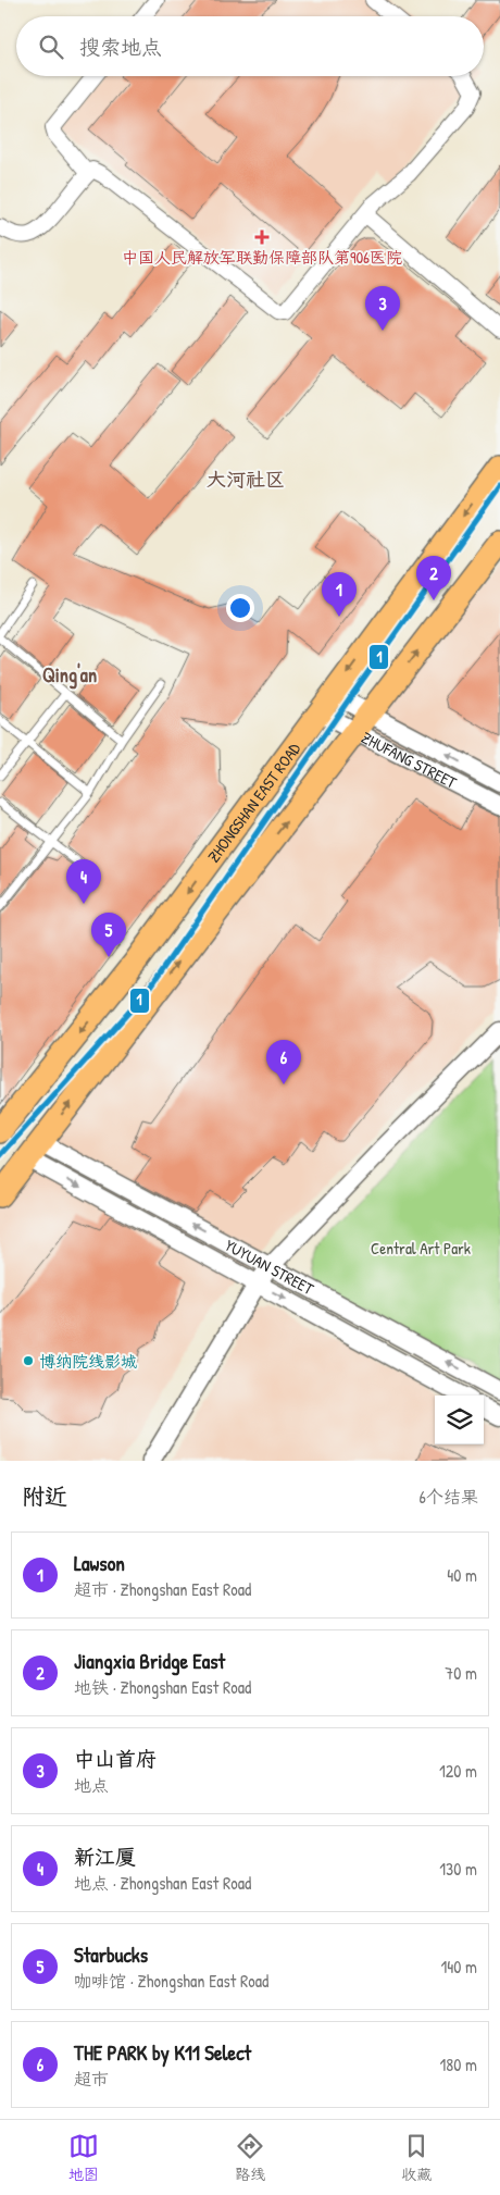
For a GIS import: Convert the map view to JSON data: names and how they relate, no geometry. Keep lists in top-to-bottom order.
{
  "streets": {
    "main road": ["ZHONGSHAN EAST ROAD"],
    "street": ["ZHUFANG STREET", "YUYUAN STREET"]
  },
  "crossings": [
    ["ZHUFANG STREET", "ZHONGSHAN EAST ROAD"]
  ],
  "districts": ["大河社区", "Qing'an"],
  "parks": ["Central Art Park"],
  "places": {
    "health": ["中国人民解放军联勤保障部队第906医院"],
    "other": ["博纳院线影城"]
  },
  "lines": ["transit line 1"],
  "page": {
    "search": "搜索地点",
    "pins": [
      "3",
      "2",
      "1",
      "4",
      "5",
      "6"
    ],
    "heading": ["附近", "6个结果"],
    "list": [
      {
        "mark": "1",
        "name": "Lawson",
        "note": "超市 · Zhongshan East Road",
        "value": "40 m"
      },
      {
        "mark": "2",
        "name": "Jiangxia Bridge East",
        "note": "地铁 · Zhongshan East Road",
        "value": "70 m"
      },
      {
        "mark": "3",
        "name": "中山首府",
        "note": "地点",
        "value": "120 m"
      },
      {
        "mark": "4",
        "name": "新江厦",
        "note": "地点 · Zhongshan East Road",
        "value": "130 m"
      },
      {
        "mark": "5",
        "name": "Starbucks",
        "note": "咖啡馆 · Zhongshan East Road",
        "value": "140 m"
      },
      {
        "mark": "6",
        "name": "THE PARK by K11 Select",
        "note": "超市",
        "value": "180 m"
      }
    ],
    "nav": ["地图", "路线", "收藏"]
  }
}
